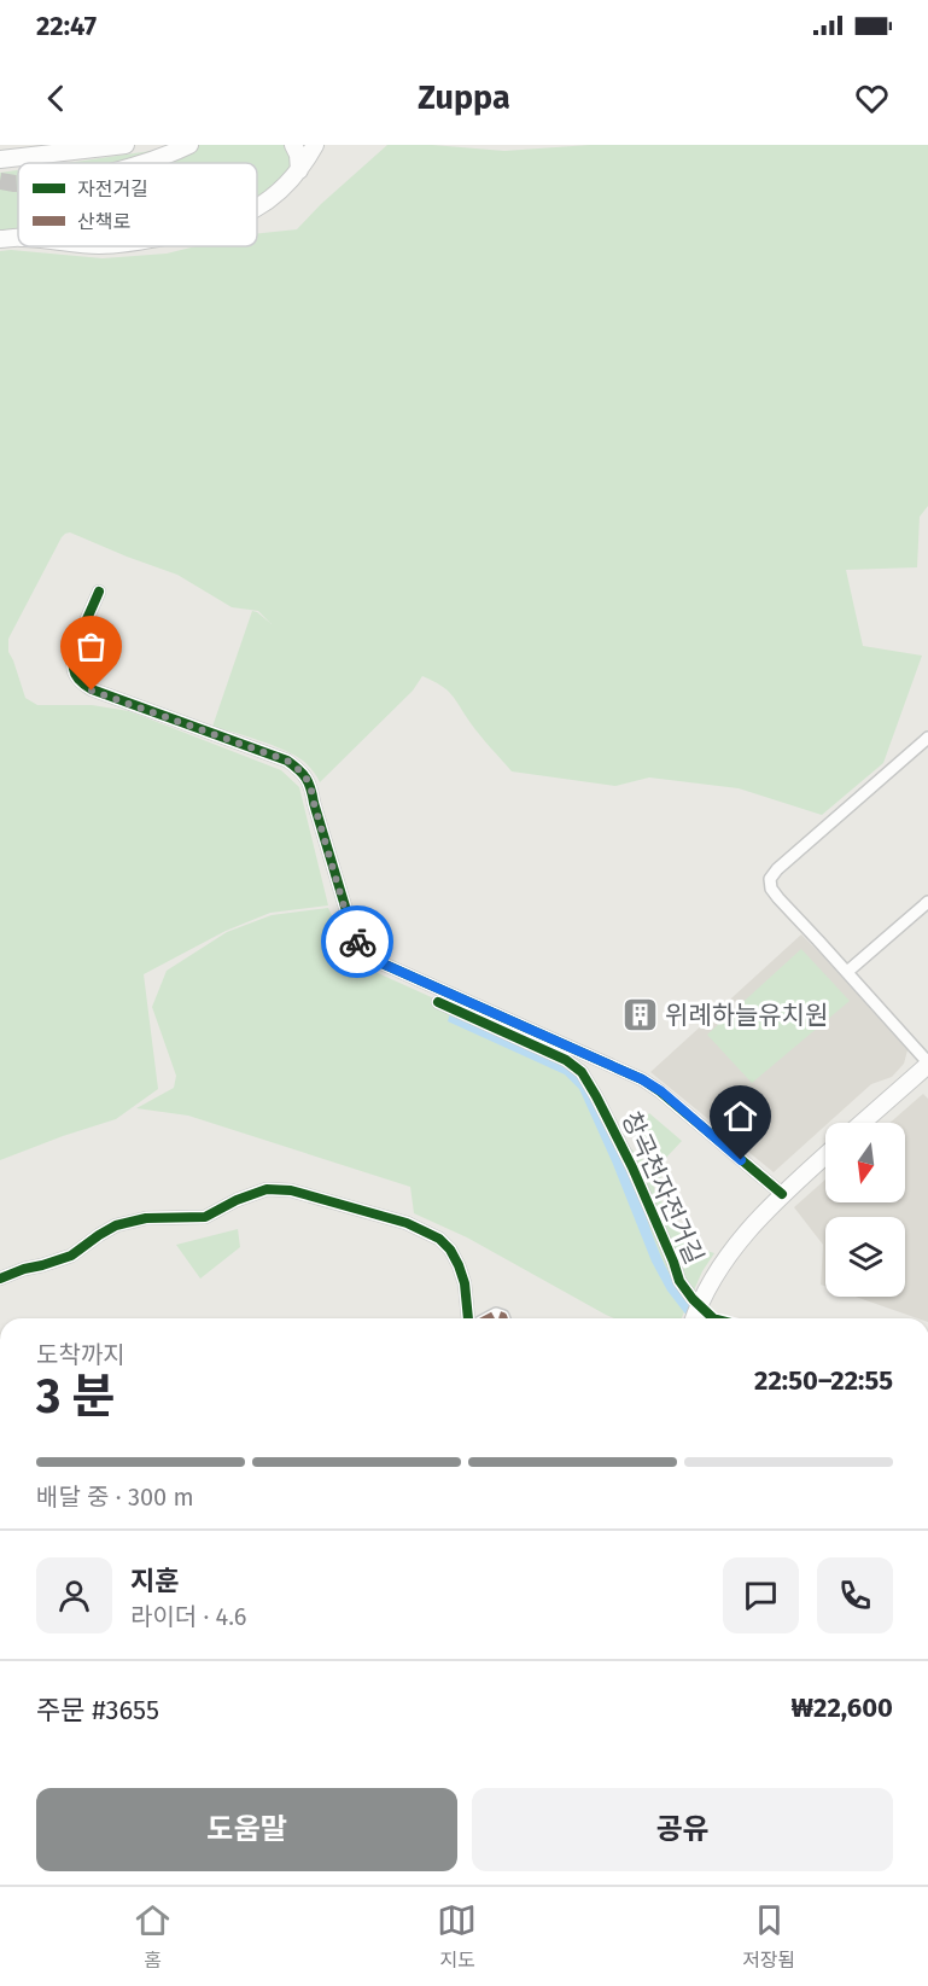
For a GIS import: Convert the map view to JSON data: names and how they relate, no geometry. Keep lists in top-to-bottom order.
{
  "streets": {
    "street": ["창곡천자전거길"]
  },
  "places": {
    "building": ["위례하늘유치원"]
  },
  "legend": ["자전거길", "산책로"],
  "north": "bottom",
  "page": {
    "status": "22:47",
    "header": "Zuppa",
    "heading": ["3 분", "도착까지", "22:50–22:55"],
    "panel": [
      "지훈",
      "라이더 · 4.6",
      "주문 #3655",
      "₩22,600"
    ],
    "bar": "배달 중 · 300 m",
    "buttons": ["도움말", "공유"],
    "tabs": ["홈", "지도", "저장됨"]
  }
}
